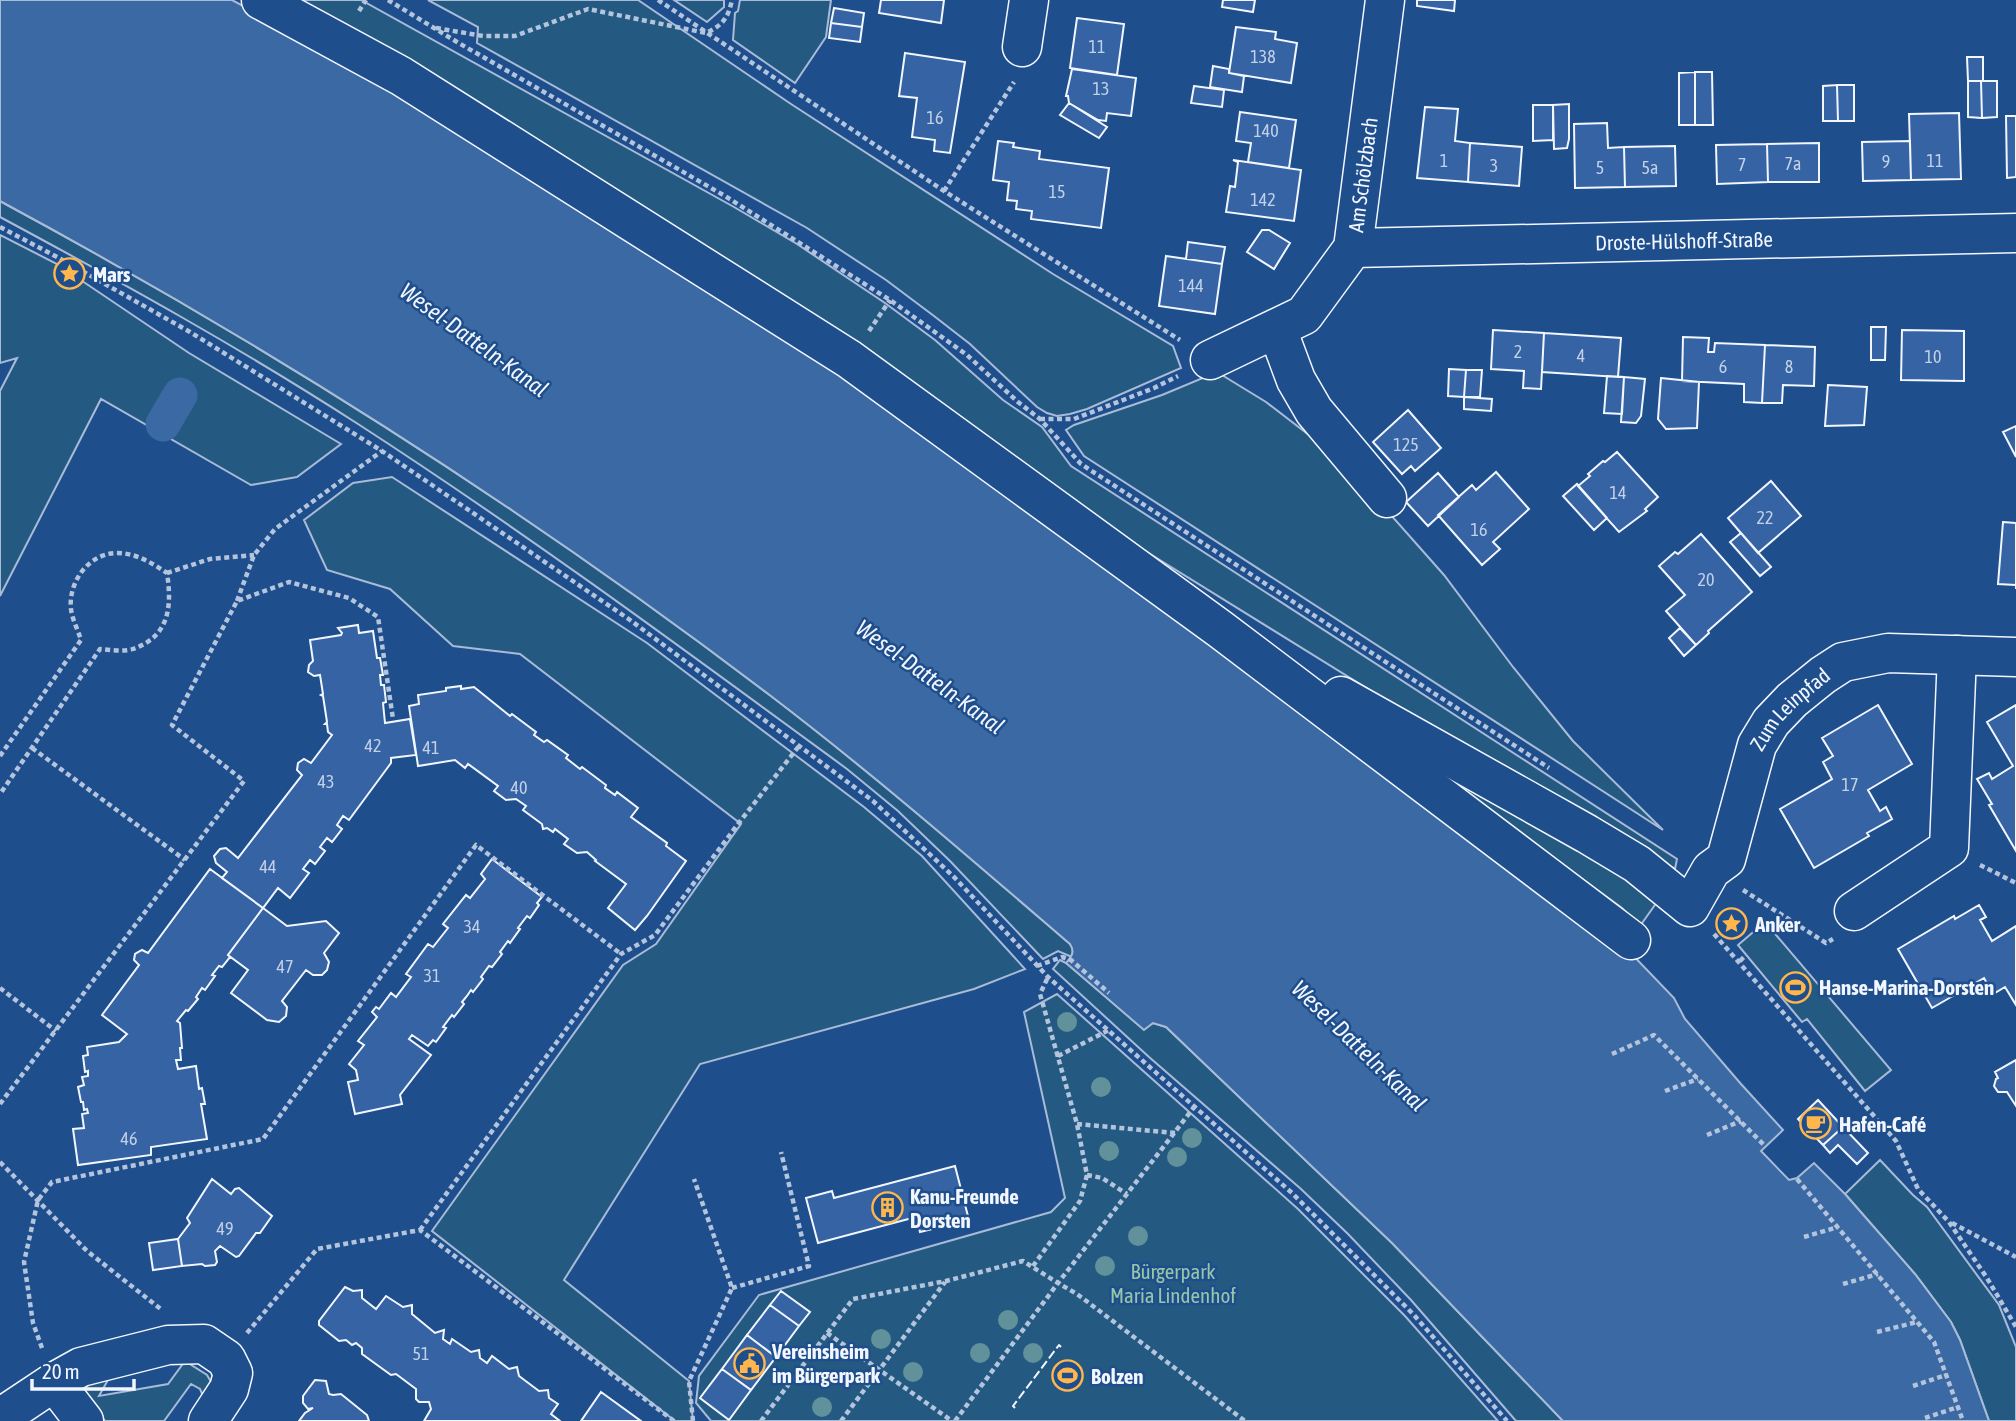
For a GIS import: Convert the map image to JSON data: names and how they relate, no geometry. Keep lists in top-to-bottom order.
{
  "streets": {
    "street": ["Am Schölzbach", "Droste-Hülshoff-Straße", "Zum Leinpfad"]
  },
  "crossings": [
    ["Am Schölzbach", "Droste-Hülshoff-Straße"]
  ],
  "water": ["Wesel-Datteln-Kanal"],
  "parks": ["Bürgerpark Maria Lindenhof"],
  "places": {
    "place": ["Mars", "Anker"],
    "sports": ["Hanse-Marina-Dorsten", "Bolzen"],
    "cafe": ["Hafen-Café"],
    "building": ["Kanu-Freunde Dorsten"],
    "public building": ["Vereinsheim im Bürgerpark"]
  },
  "house_numbers": [
    "11",
    "138",
    "13",
    "16",
    "140",
    "1",
    "11",
    "9",
    "7a",
    "7",
    "3",
    "5",
    "5a",
    "15",
    "142",
    "144",
    "2",
    "4",
    "10",
    "6",
    "8",
    "125",
    "14",
    "22",
    "16",
    "20",
    "42",
    "41",
    "43",
    "17",
    "40",
    "44",
    "34",
    "47",
    "31",
    "46",
    "49",
    "51"
  ],
  "scale_bar": "20 m"
}
